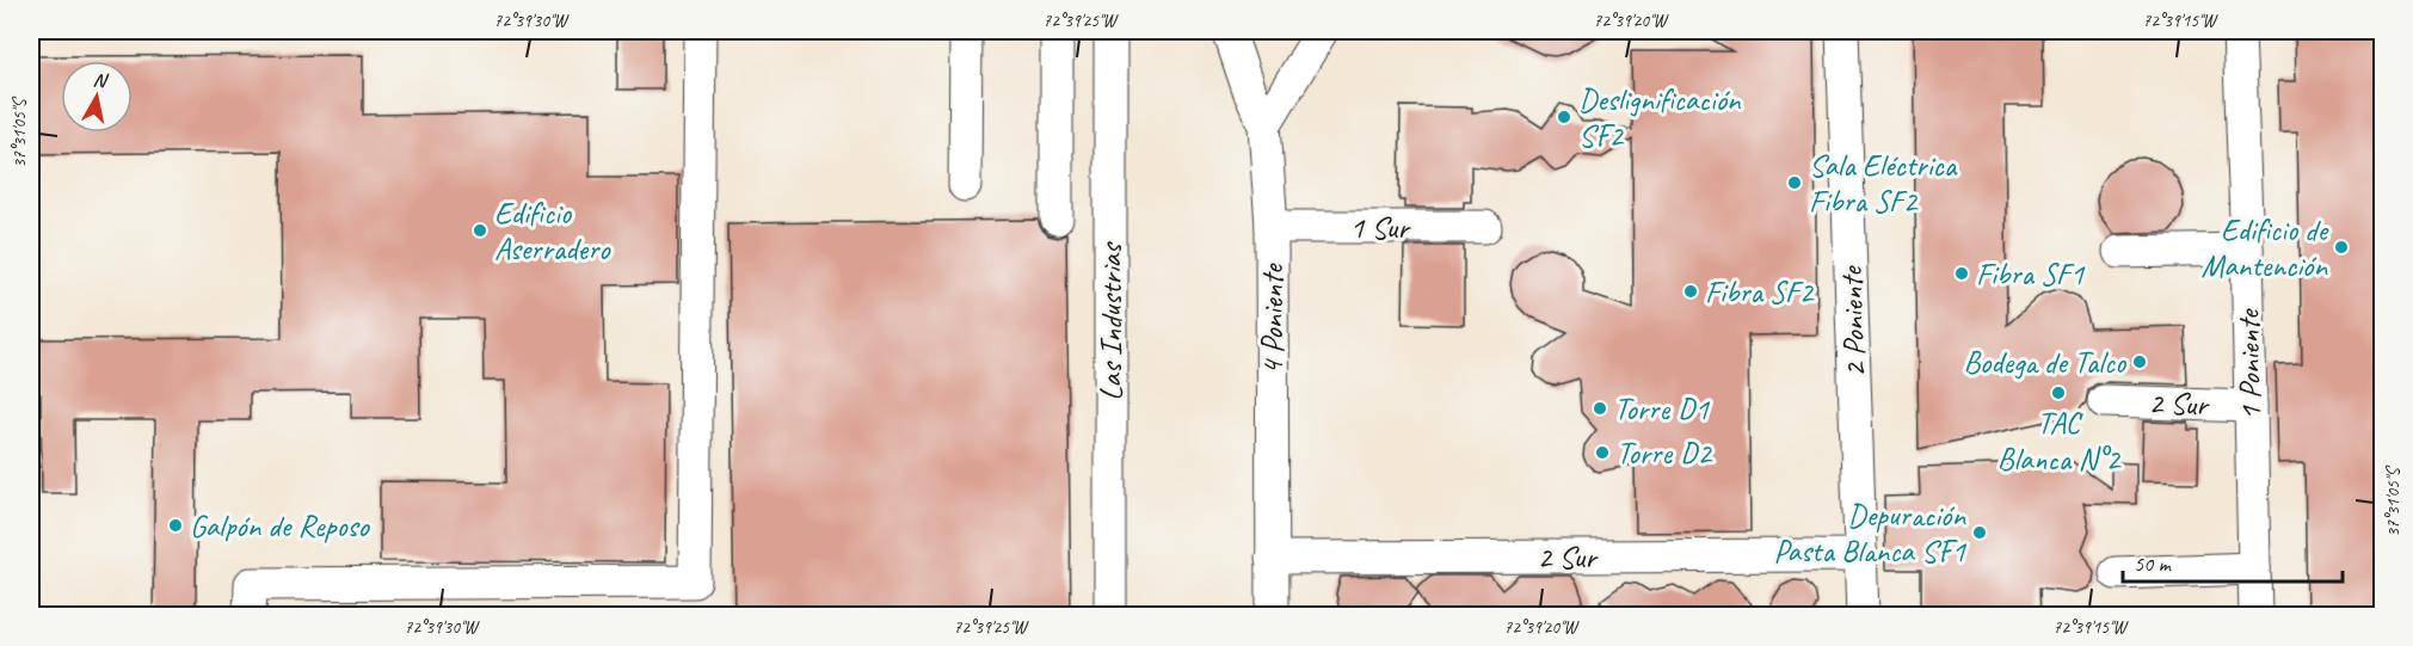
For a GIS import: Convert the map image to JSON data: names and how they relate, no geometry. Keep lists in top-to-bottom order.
{
  "streets": {
    "street": [
      "1 Sur",
      "4 Poniente",
      "Las Industrias",
      "2 Poniente",
      "1 Poniente",
      "2 Sur"
    ]
  },
  "crossings": [
    ["1 Sur", "4 Poniente"],
    ["4 Poniente", "2 Sur"],
    ["2 Poniente", "2 Sur"],
    ["1 Poniente", "2 Sur"]
  ],
  "places": [
    "Deslignificación SF2",
    "Sala Eléctrica Fibra SF2",
    "Edificio Aserradero",
    "Edificio de Mantención",
    "Fibra SF1",
    "Fibra SF2",
    "Bodega de Talco",
    "TAC Blanca N°2",
    "Torre D1",
    "Torre D2",
    "Galpón de Reposo",
    "Depuración Pasta Blanca SF1"
  ],
  "scale_bar": "50 m",
  "north": "top",
  "coordinates": [
    "72°39'30\"W",
    "72°39'25\"W",
    "72°39'20\"W",
    "72°39'15\"W",
    "37°31'05\"S"
  ]
}
